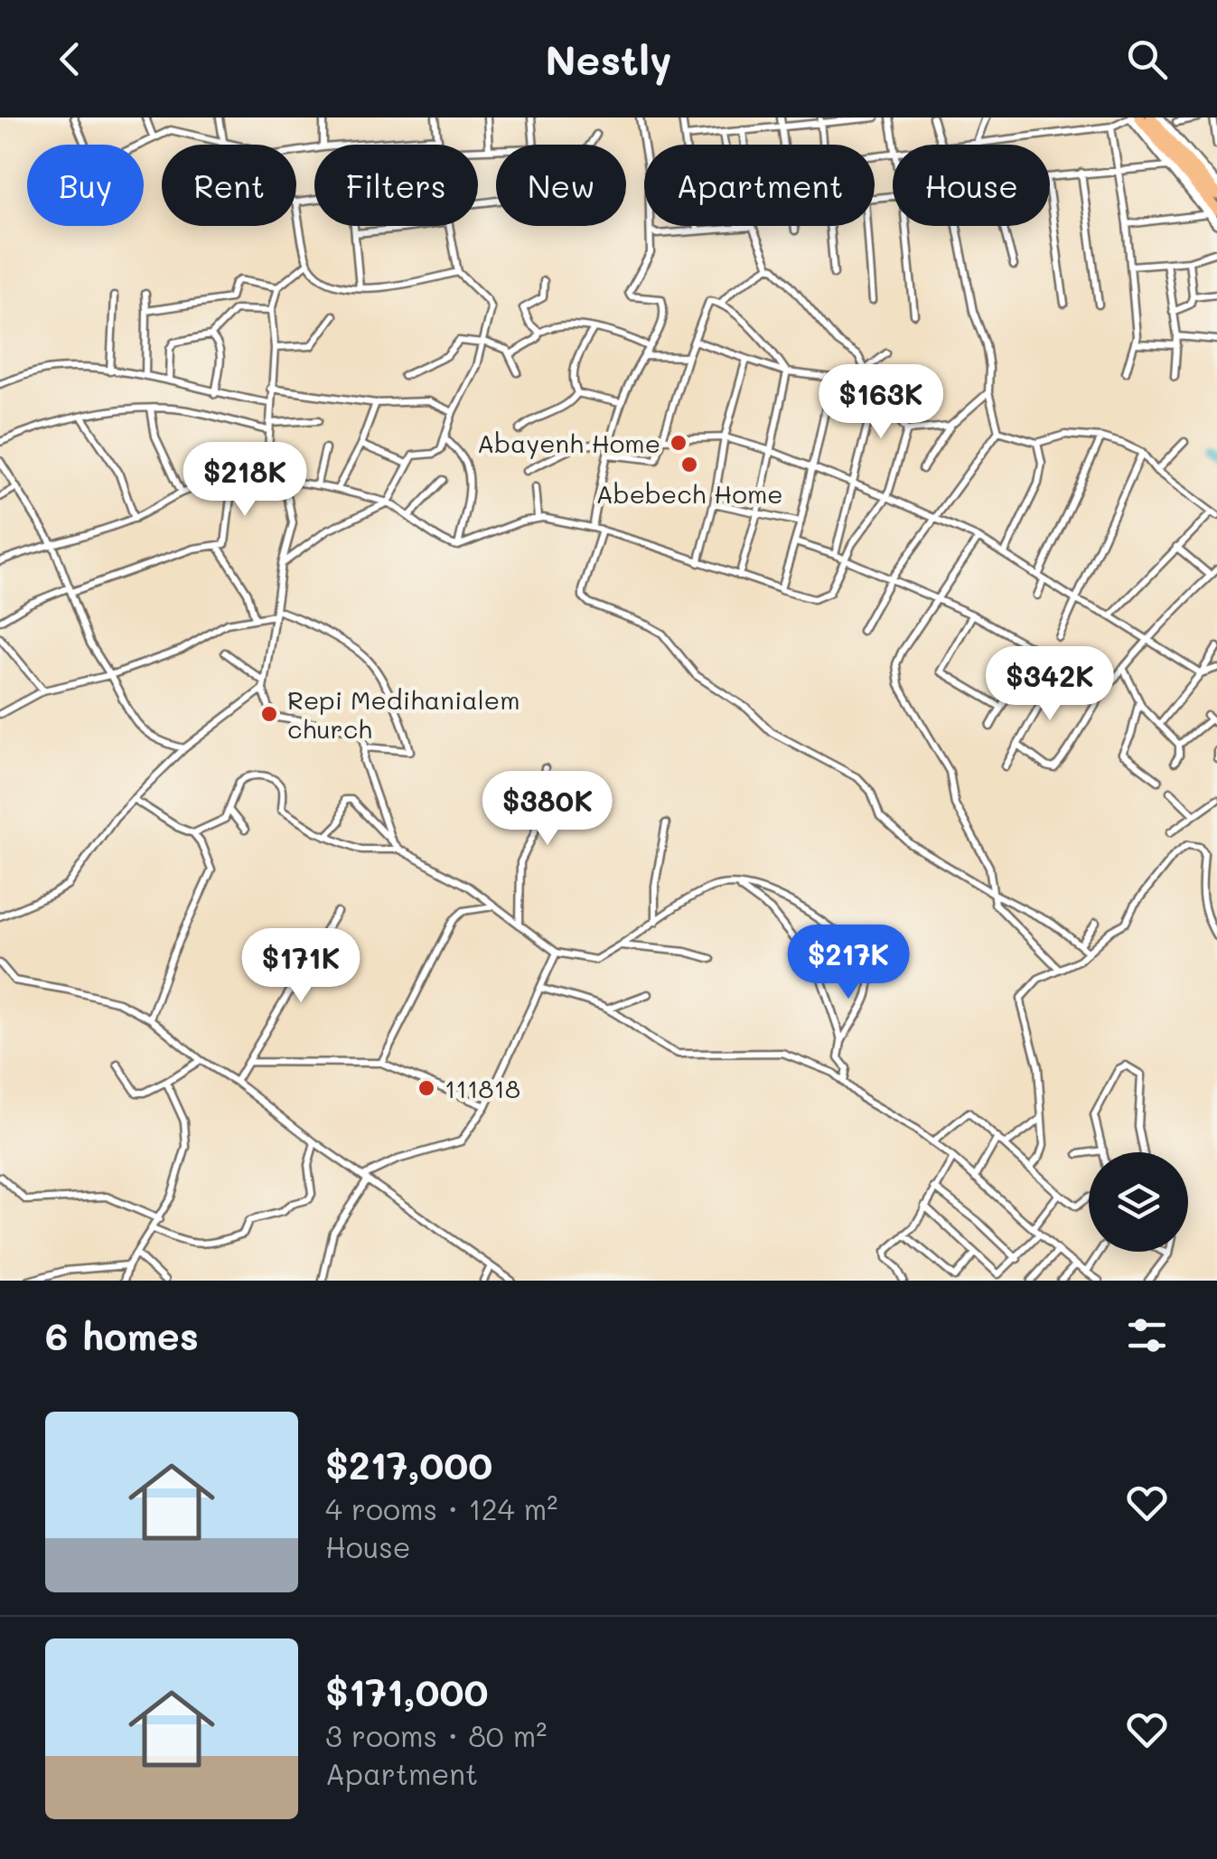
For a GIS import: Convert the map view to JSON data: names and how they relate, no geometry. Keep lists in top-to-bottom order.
{
  "places": [
    "Abayenh Home",
    "Abebech Home",
    "Repi Medihanialem church",
    "111818"
  ],
  "page": {
    "header": "Nestly",
    "chip": [
      "Buy",
      "Rent",
      "Filters",
      "New",
      "Apartment",
      "House"
    ],
    "price": [
      "$163K",
      "$218K",
      "$342K",
      "$380K",
      "$217K",
      "$171K"
    ],
    "heading": "6 homes",
    "list": [
      {
        "name": "$217,000",
        "note": "4 rooms · 124 m² · House"
      },
      {
        "name": "$171,000",
        "note": "3 rooms · 80 m² · Apartment"
      }
    ]
  }
}
